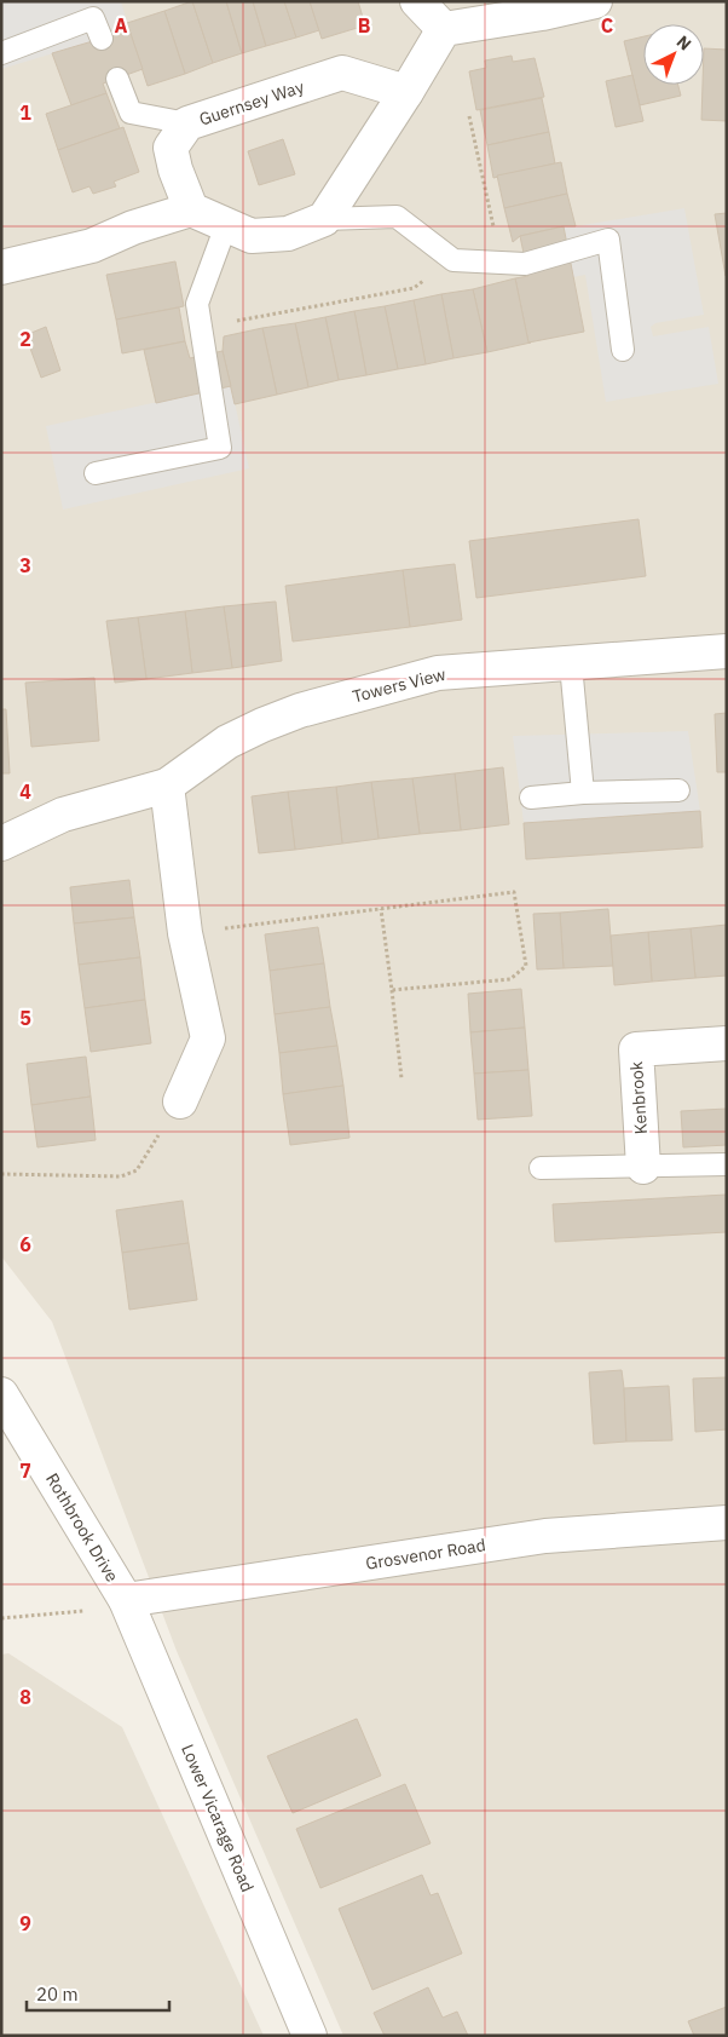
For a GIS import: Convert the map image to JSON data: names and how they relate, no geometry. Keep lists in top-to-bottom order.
{
  "streets": {
    "street": [
      "Guernsey Way",
      "Towers View",
      "Kenbrook",
      "Rothbrook Drive",
      "Grosvenor Road",
      "Lower Vicarage Road"
    ]
  },
  "crossings": [
    ["Rothbrook Drive", "Grosvenor Road"],
    ["Rothbrook Drive", "Lower Vicarage Road"],
    ["Grosvenor Road", "Lower Vicarage Road"]
  ],
  "scale_bar": "20 m",
  "north": "top right",
  "grid": {
    "columns": ["A", "B", "C"],
    "rows": [
      "1",
      "2",
      "3",
      "4",
      "5",
      "6",
      "7",
      "8",
      "9"
    ]
  }
}
